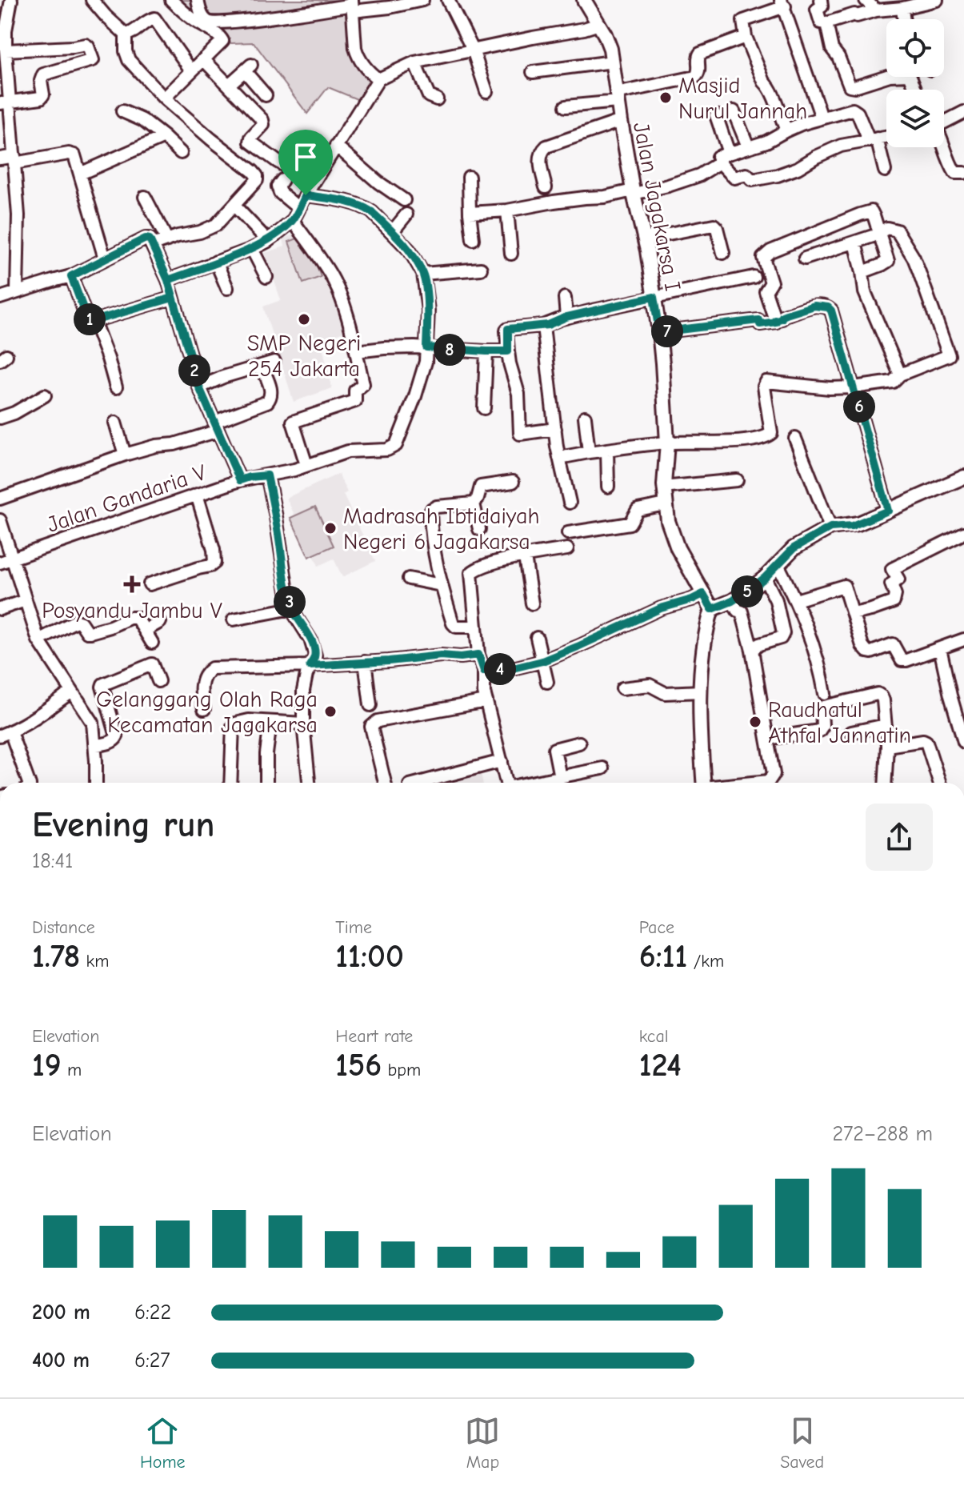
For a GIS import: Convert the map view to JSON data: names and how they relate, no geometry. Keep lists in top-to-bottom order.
{
  "streets": {
    "street": ["Jalan Jagakarsa I", "Jalan Gandaria V"]
  },
  "places": {
    "other": [
      "Masjid Nurul Jannah",
      "SMP Negeri 254 Jakarta",
      "Madrasah Ibtidaiyah Negeri 6 Jagakarsa",
      "Gelanggang Olah Raga Kecamatan Jagakarsa",
      "Raudhatul Athfal Jannatin"
    ],
    "health": ["Posyandu Jambu V"]
  },
  "page": {
    "pins": [
      "1",
      "7",
      "8",
      "2",
      "6",
      "5",
      "3",
      "4"
    ],
    "heading": ["Evening run", "18:41"],
    "stats": [
      ["Distance", "1.78 km"],
      ["Time", "11:00"],
      ["Pace", "6:11 /km"],
      ["Elevation", "19 m"],
      ["Heart rate", "156 bpm"],
      ["kcal", "124"]
    ],
    "chart": ["Elevation", "272–288 m"],
    "list": [
      {
        "name": "200 m",
        "note": "6:22"
      },
      {
        "name": "400 m",
        "note": "6:27"
      }
    ],
    "tabs": ["Home", "Map", "Saved"]
  }
}
